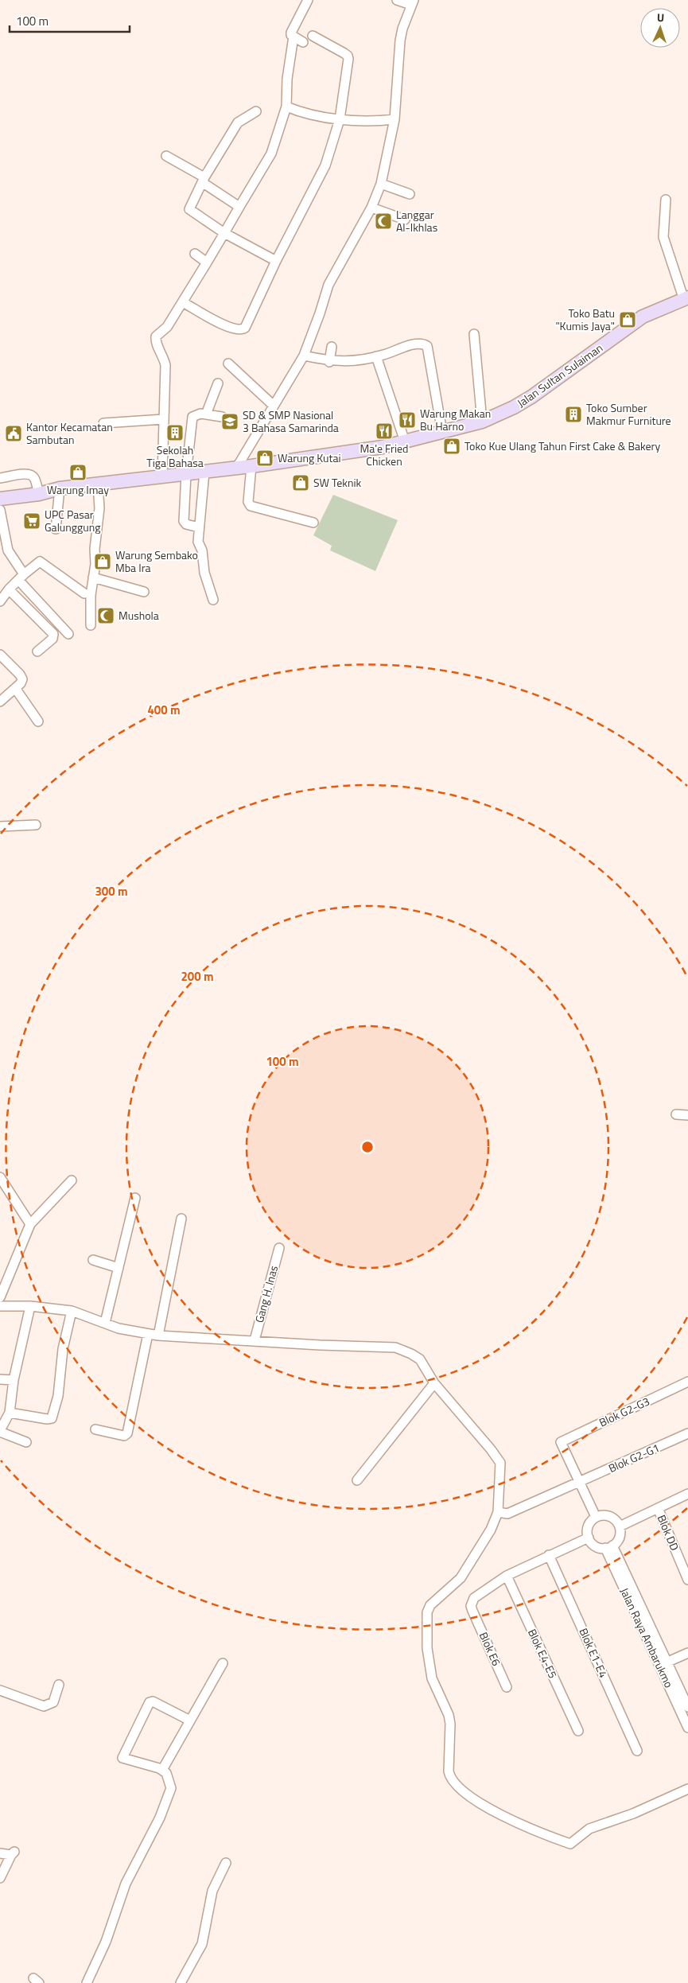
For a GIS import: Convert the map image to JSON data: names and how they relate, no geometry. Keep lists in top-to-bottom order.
{
  "streets": {
    "main road": ["Jalan Sultan Sulaiman"],
    "street": [
      "Gang H. Inas",
      "Blok G2-G3",
      "Blok G2-G1",
      "Blok DD",
      "Jalan Raya Ambarukmo",
      "Blok E6",
      "Blok E1-E4",
      "Blok E4-E5"
    ]
  },
  "crossings": [
    ["Blok G2-G3", "Blok G2-G1"],
    ["Blok E6", "Blok E4-E5"]
  ],
  "places": {
    "mosque": ["Langgar Al-Ikhlas", "Mushola"],
    "shop": [
      "Toko Batu \"Kumis Jaya\"",
      "Toko Kue Ulang Tahun First Cake & Bakery",
      "Warung Kutai",
      "Warung Imay",
      "SW Teknik",
      "Warung Sembako Mba Ira"
    ],
    "building": ["Toko Sumber Makmur Furniture", "Sekolah Tiga Bahasa"],
    "restaurant": ["Warung Makan Bu Harno", "Ma'e Fried Chicken"],
    "school or university": ["SD & SMP Nasional 3 Bahasa Samarinda"],
    "public building": ["Kantor Kecamatan Sambutan"],
    "supermarket": ["UPC Pasar Galunggung"]
  },
  "scale_bar": "100 m",
  "north": "top",
  "rings": [
    "400 m",
    "300 m",
    "200 m",
    "100 m"
  ]
}
